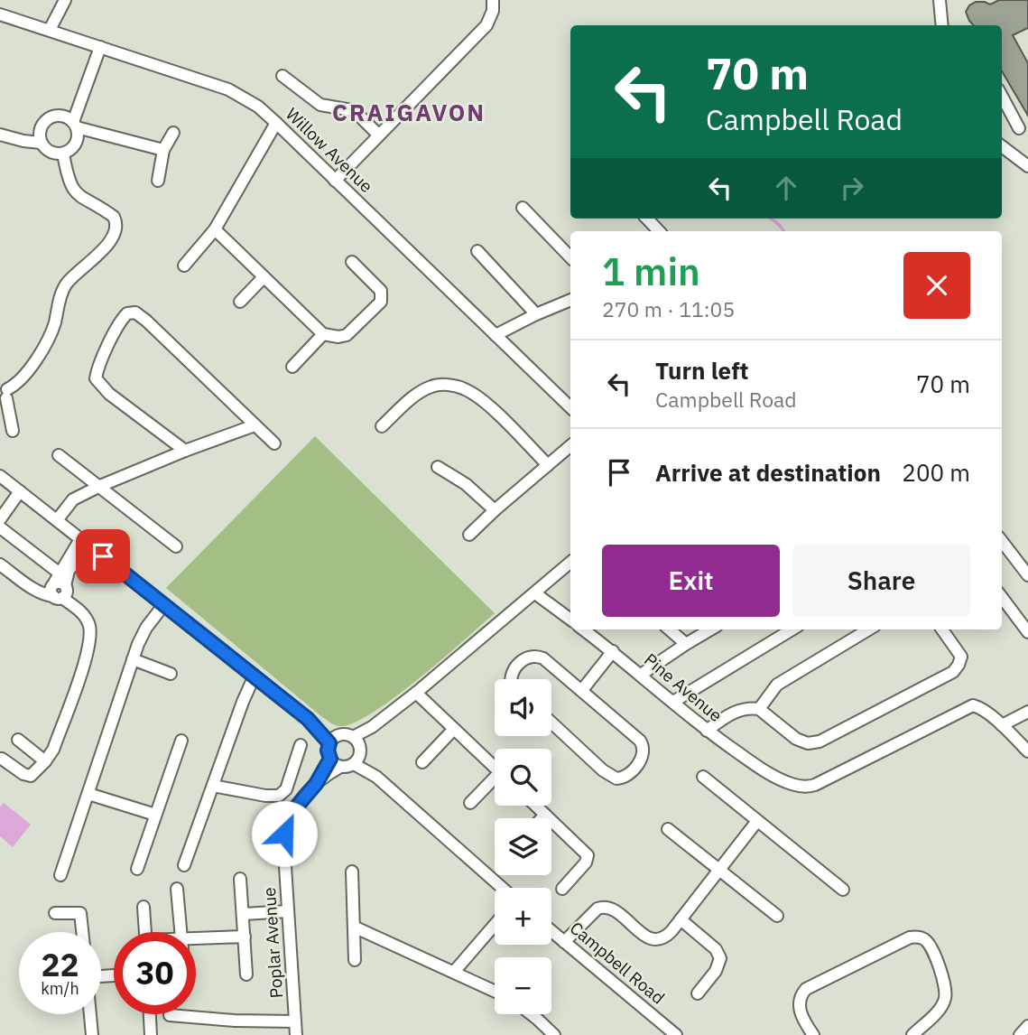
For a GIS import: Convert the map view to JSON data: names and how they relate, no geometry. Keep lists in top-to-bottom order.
{
  "streets": {
    "street": [
      "Willow Avenue",
      "Pine Avenue",
      "Poplar Avenue",
      "Campbell Road"
    ]
  },
  "districts": ["CRAIGAVON"],
  "page": {
    "turn": ["70 m", "Campbell Road"],
    "heading": ["1 min", "270 m · 11:05"],
    "list": [
      {
        "name": "Turn left",
        "note": "Campbell Road",
        "value": "70 m"
      },
      {
        "name": "Arrive at destination",
        "value": "200 m"
      }
    ],
    "buttons": ["Exit", "Share"],
    "map_buttons": ["+", "−"],
    "speed": "22 km/h",
    "limit": "30"
  }
}
